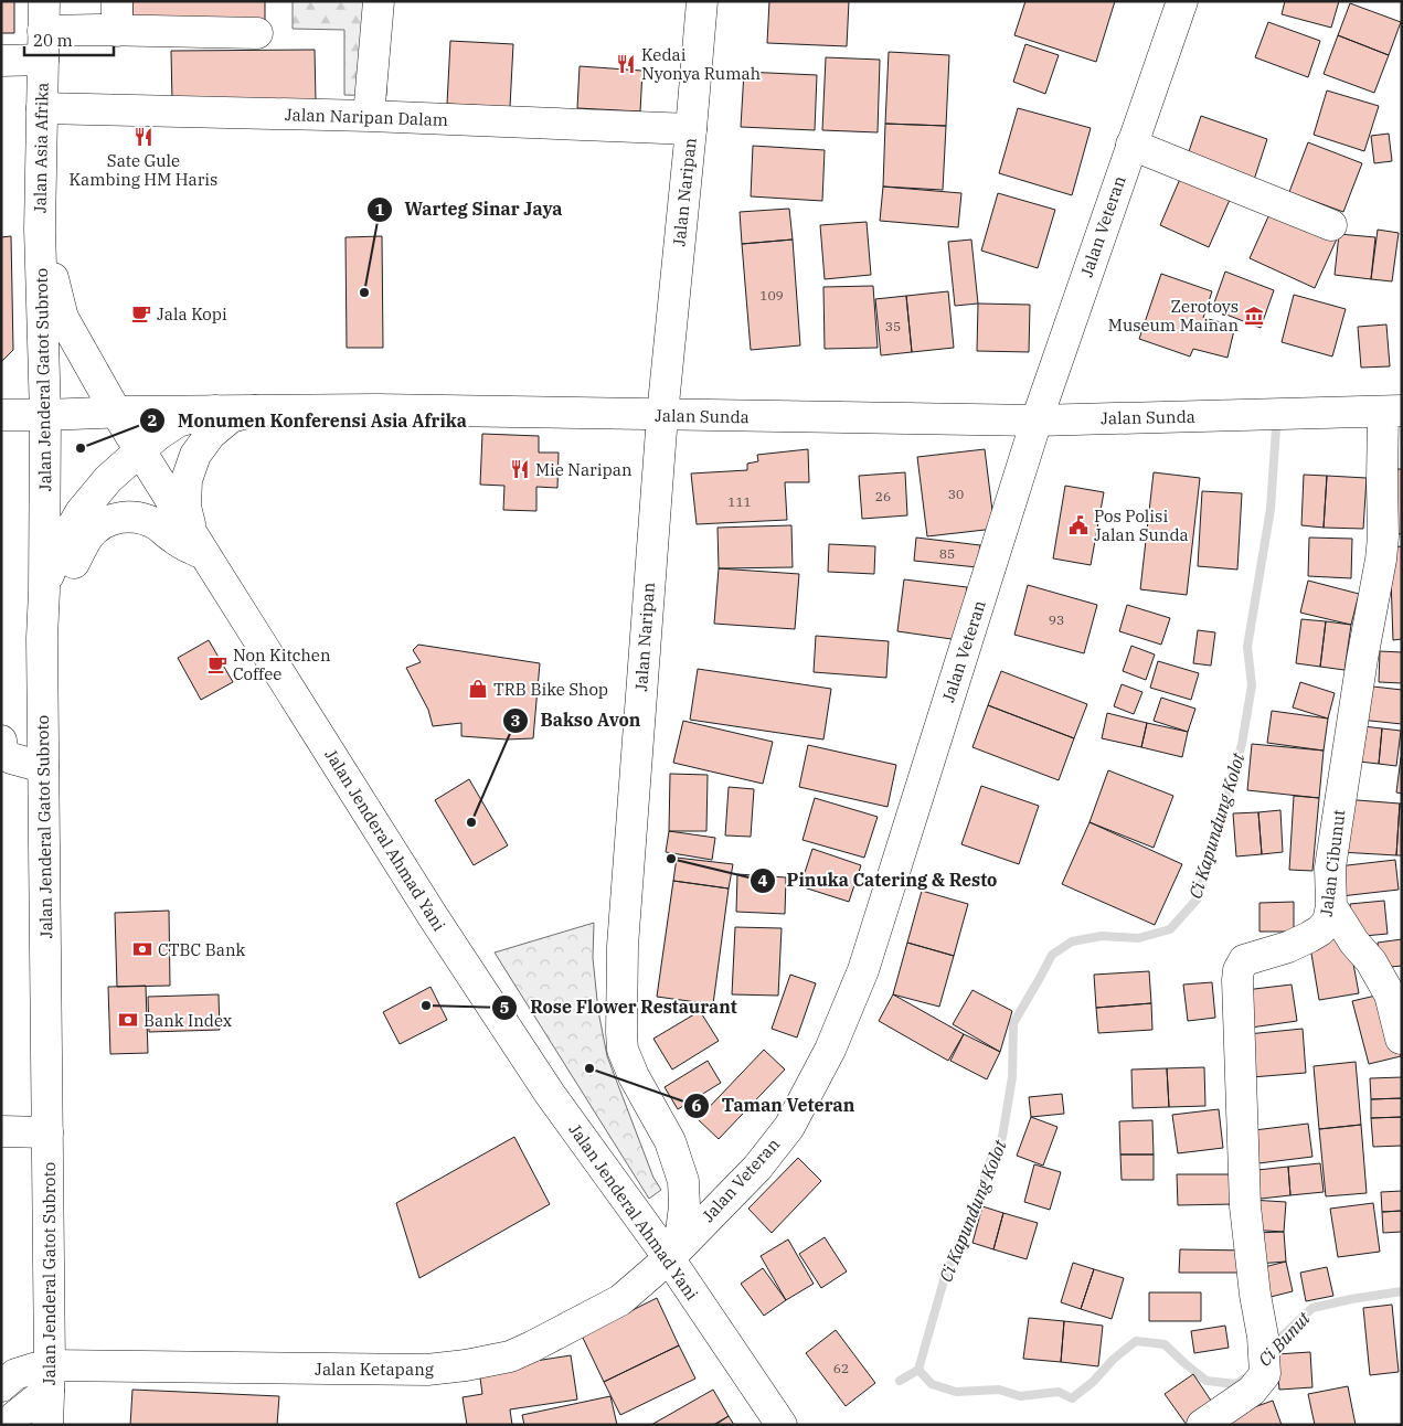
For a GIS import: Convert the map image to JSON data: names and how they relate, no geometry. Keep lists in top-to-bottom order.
{
  "streets": {
    "main road": [
      "Jalan Naripan Dalam",
      "Jalan Asia Afrika",
      "Jalan Naripan",
      "Jalan Veteran",
      "Jalan Jenderal Gatot Subroto",
      "Jalan Sunda",
      "Jalan Jenderal Ahmad Yani",
      "Jalan Cibunut",
      "Jalan Ketapang"
    ]
  },
  "crossings": [
    ["Jalan Naripan Dalam", "Jalan Asia Afrika"],
    ["Jalan Naripan Dalam", "Jalan Naripan"],
    ["Jalan Asia Afrika", "Jalan Jenderal Gatot Subroto"],
    ["Jalan Asia Afrika", "Jalan Jenderal Ahmad Yani"],
    ["Jalan Naripan", "Jalan Veteran"],
    ["Jalan Naripan", "Jalan Sunda"],
    ["Jalan Naripan", "Jalan Jenderal Ahmad Yani"],
    ["Jalan Naripan", "Jalan Ketapang"],
    ["Jalan Veteran", "Jalan Sunda"],
    ["Jalan Veteran", "Jalan Jenderal Ahmad Yani"],
    ["Jalan Veteran", "Jalan Ketapang"],
    ["Jalan Jenderal Gatot Subroto", "Jalan Sunda"],
    ["Jalan Jenderal Gatot Subroto", "Jalan Jenderal Ahmad Yani"],
    ["Jalan Jenderal Gatot Subroto", "Jalan Ketapang"],
    ["Jalan Sunda", "Jalan Jenderal Ahmad Yani"],
    ["Jalan Sunda", "Jalan Cibunut"],
    ["Jalan Jenderal Ahmad Yani", "Jalan Ketapang"]
  ],
  "water": ["Ci Kapundung Kolot", "Ci Bunut"],
  "places": {
    "restaurant": ["Kedai Nyonya Rumah", "Sate Gule Kambing HM Haris", "Mie Naripan"],
    "other": [
      "Warteg Sinar Jaya",
      "Monumen Konferensi Asia Afrika",
      "Bakso Avon",
      "Pinuka Catering & Resto",
      "Rose Flower Restaurant",
      "Taman Veteran"
    ],
    "cafe": ["Jala Kopi", "Non Kitchen Coffee"],
    "museum": ["Zerotoys Museum Mainan"],
    "public building": ["Pos Polisi Jalan Sunda"],
    "shop": ["TRB Bike Shop"],
    "bank": ["CTBC Bank", "Bank Index"]
  },
  "house_numbers": [
    "109",
    "35",
    "30",
    "26",
    "111",
    "85",
    "93",
    "62"
  ],
  "scale_bar": "20 m"
}
